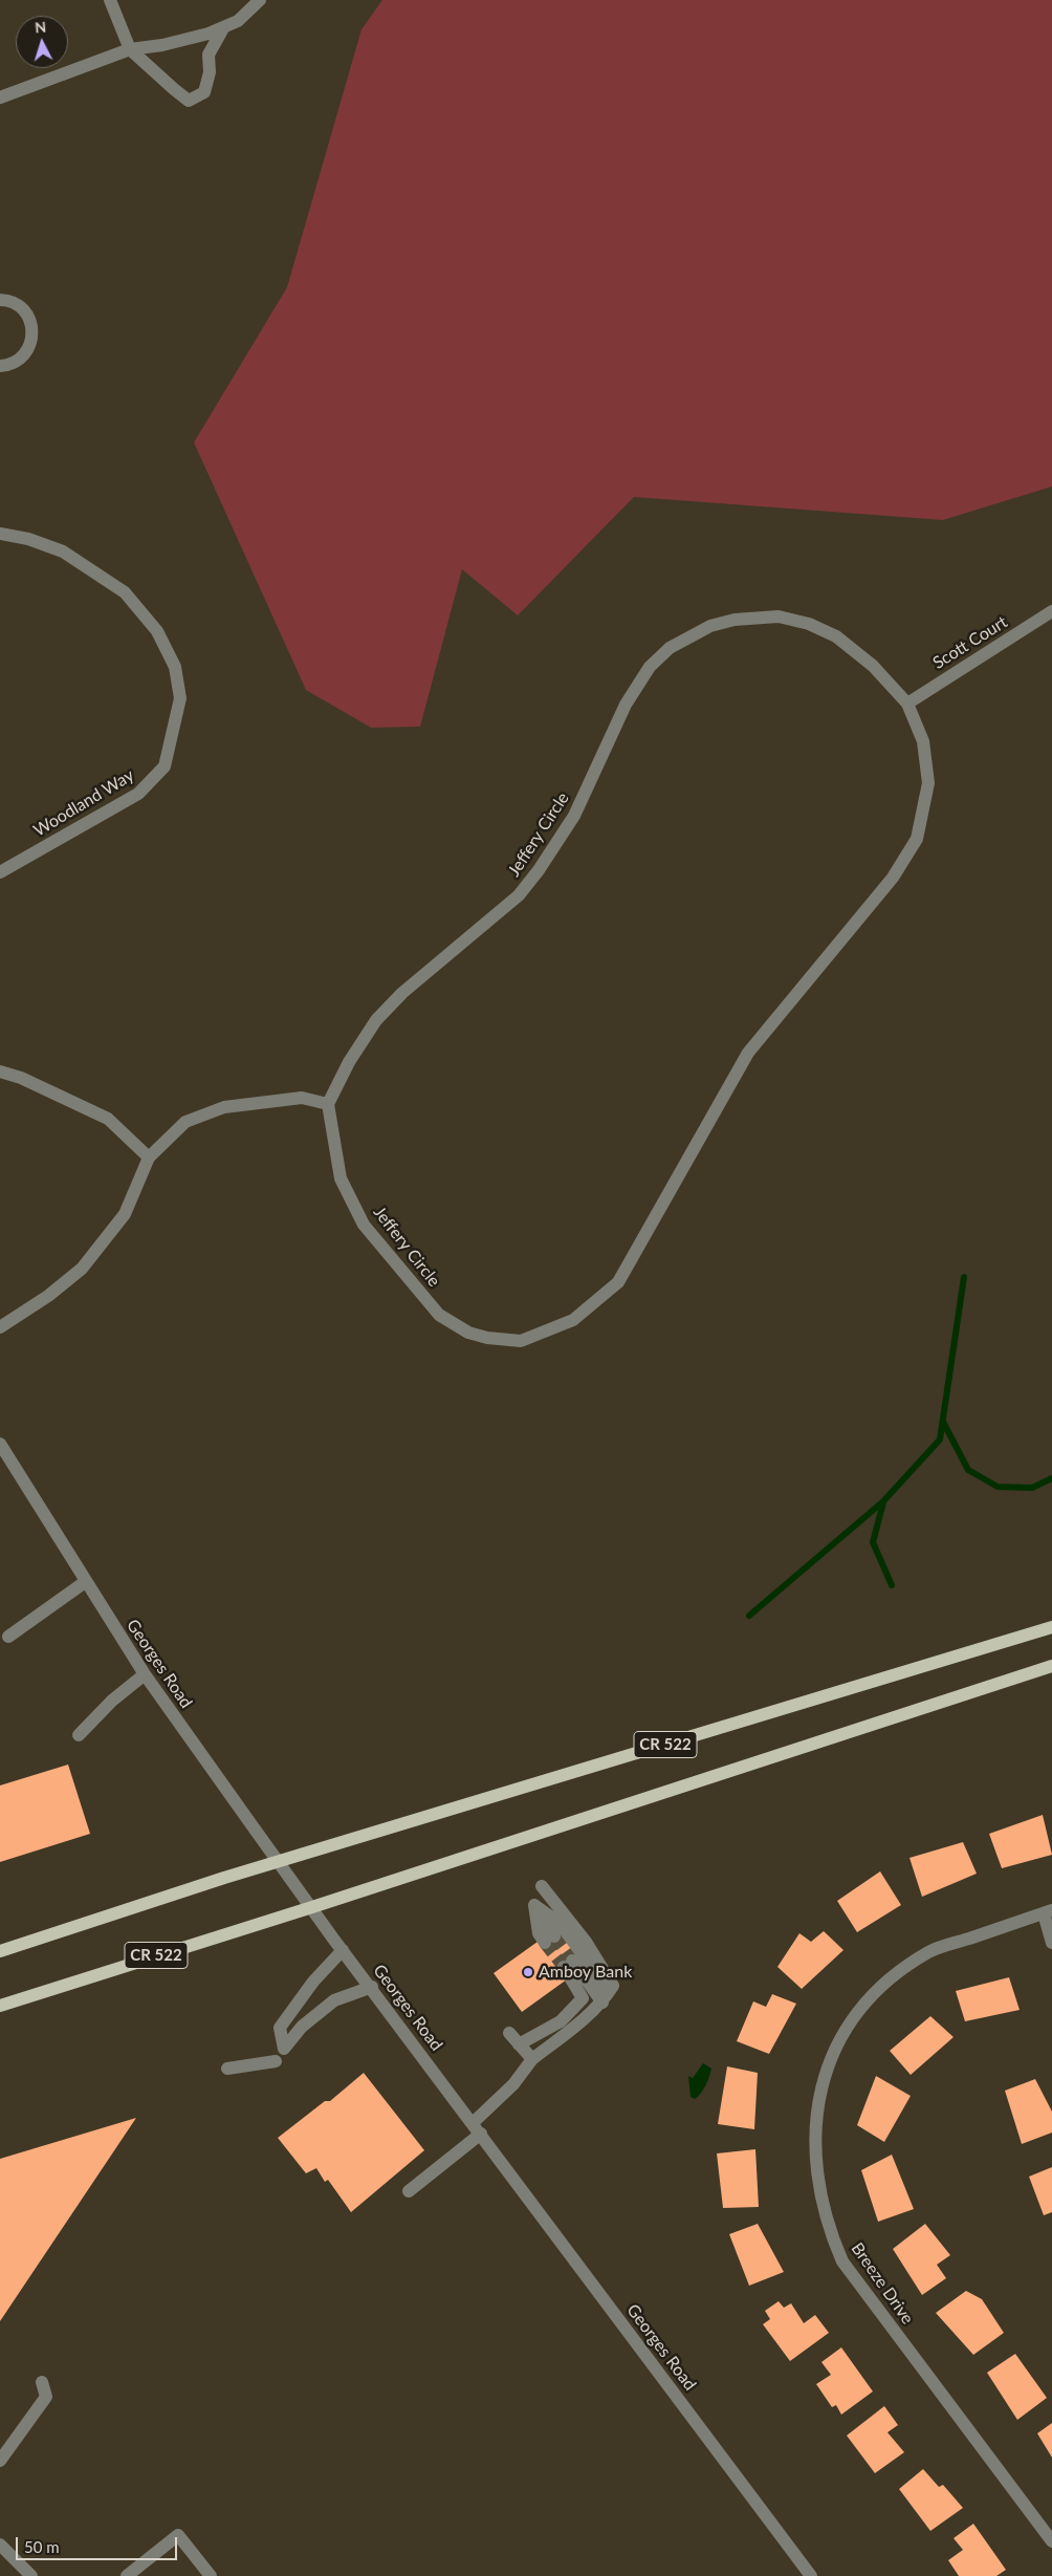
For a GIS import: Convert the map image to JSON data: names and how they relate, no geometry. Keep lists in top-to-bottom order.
{
  "streets": {
    "main road": ["CR 522"],
    "street": [
      "Scott Court",
      "Woodland Way",
      "Jeffery Circle",
      "Georges Road",
      "Breeze Drive"
    ]
  },
  "crossings": [
    ["Scott Court", "Jeffery Circle"],
    ["Georges Road", "CR 522"]
  ],
  "places": ["Amboy Bank"],
  "scale_bar": "50 m",
  "north": "top"
}
